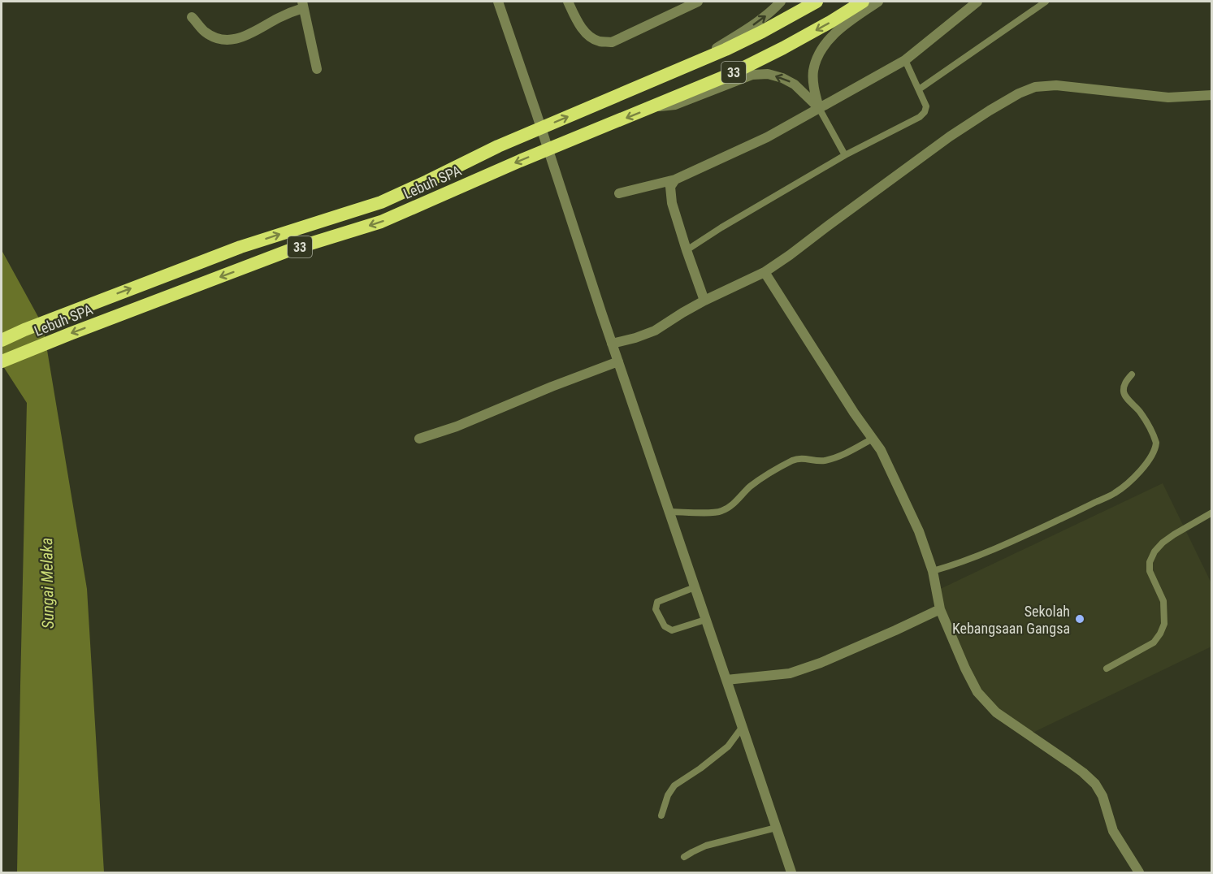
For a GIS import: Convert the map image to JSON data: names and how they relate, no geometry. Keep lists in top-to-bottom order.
{
  "streets": {
    "highway": ["33", "Lebuh SPA"]
  },
  "water": ["Sungai Melaka"],
  "places": ["Sekolah Kebangsaan Gangsa"]
}
